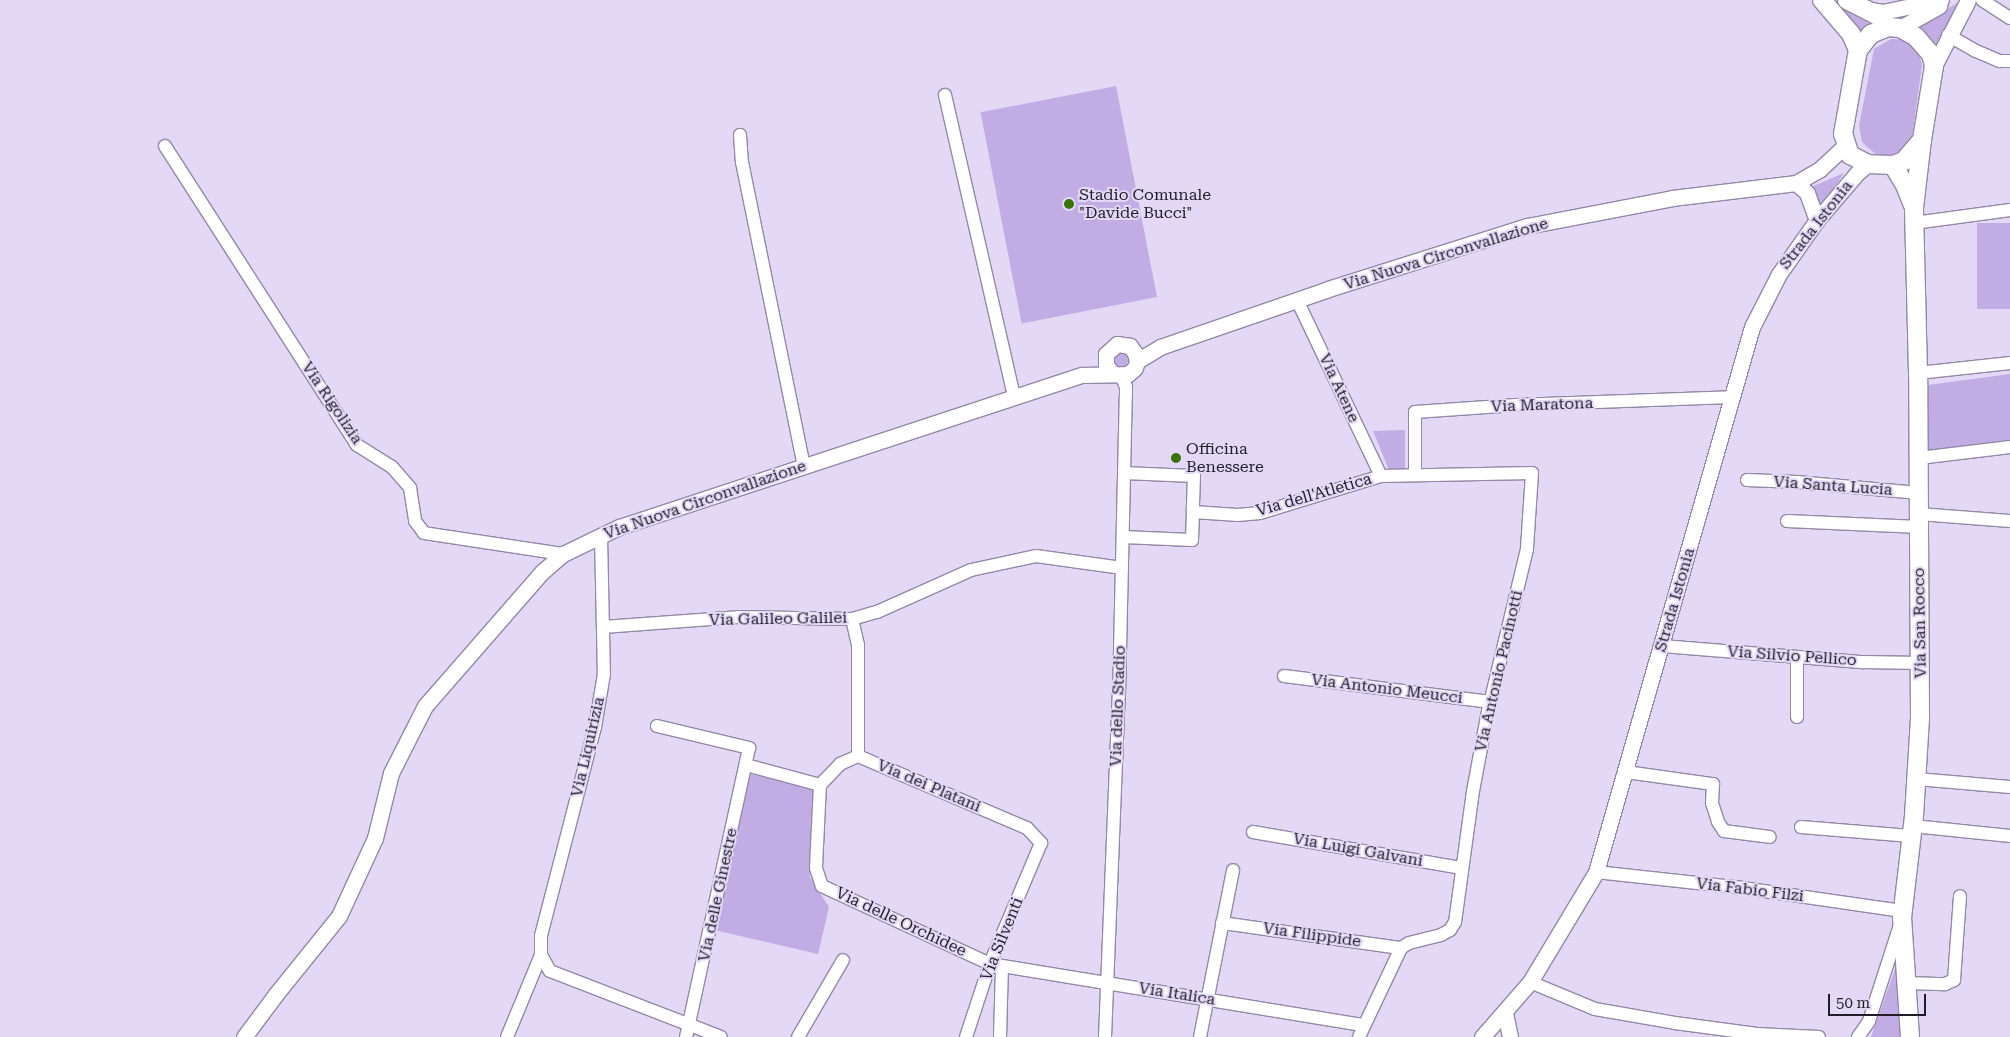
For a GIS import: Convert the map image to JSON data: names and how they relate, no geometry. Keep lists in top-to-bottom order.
{
  "streets": {
    "main road": ["Via San Rocco"],
    "street": [
      "Strada Istonia",
      "Via Nuova Circonvallazione",
      "Via Atene",
      "Via Rigolizia",
      "Via Maratona",
      "Via Santa Lucia",
      "Via dell'Atletica",
      "Via Galileo Galilei",
      "Via Silvio Pellico",
      "Via Antonio Pacinotti",
      "Via Antonio Meucci",
      "Via dello Stadio",
      "Via Liquirizia",
      "Via dei Platani",
      "Via Luigi Galvani",
      "Via Fabio Filzi",
      "Via delle Ginestre",
      "Via delle Orchidee",
      "Via Filippide",
      "Via Silventi",
      "Via Italica"
    ]
  },
  "crossings": [
    ["Strada Istonia", "Via Nuova Circonvallazione"],
    ["Strada Istonia", "Via Maratona"],
    ["Strada Istonia", "Via Silvio Pellico"],
    ["Strada Istonia", "Via Fabio Filzi"],
    ["Via Nuova Circonvallazione", "Via Atene"],
    ["Via Nuova Circonvallazione", "Via Rigolizia"],
    ["Via Nuova Circonvallazione", "Via dello Stadio"],
    ["Via Nuova Circonvallazione", "Via Liquirizia"],
    ["Via Atene", "Via dell'Atletica"],
    ["Via Maratona", "Via dell'Atletica"],
    ["Via Santa Lucia", "Via San Rocco"],
    ["Via dell'Atletica", "Via Antonio Pacinotti"],
    ["Via Galileo Galilei", "Via dello Stadio"],
    ["Via Galileo Galilei", "Via Liquirizia"],
    ["Via San Rocco", "Via Silvio Pellico"],
    ["Via San Rocco", "Via Fabio Filzi"],
    ["Via Antonio Pacinotti", "Via Antonio Meucci"],
    ["Via Antonio Pacinotti", "Via Luigi Galvani"],
    ["Via Antonio Pacinotti", "Via Filippide"],
    ["Via dello Stadio", "Via Italica"],
    ["Via dei Platani", "Via delle Orchidee"],
    ["Via dei Platani", "Via Silventi"],
    ["Via delle Orchidee", "Via Silventi"],
    ["Via delle Orchidee", "Via Italica"],
    ["Via Silventi", "Via Italica"]
  ],
  "places": ["Stadio Comunale \"Davide Bucci\"", "Officina Benessere"],
  "scale_bar": "50 m"
}
